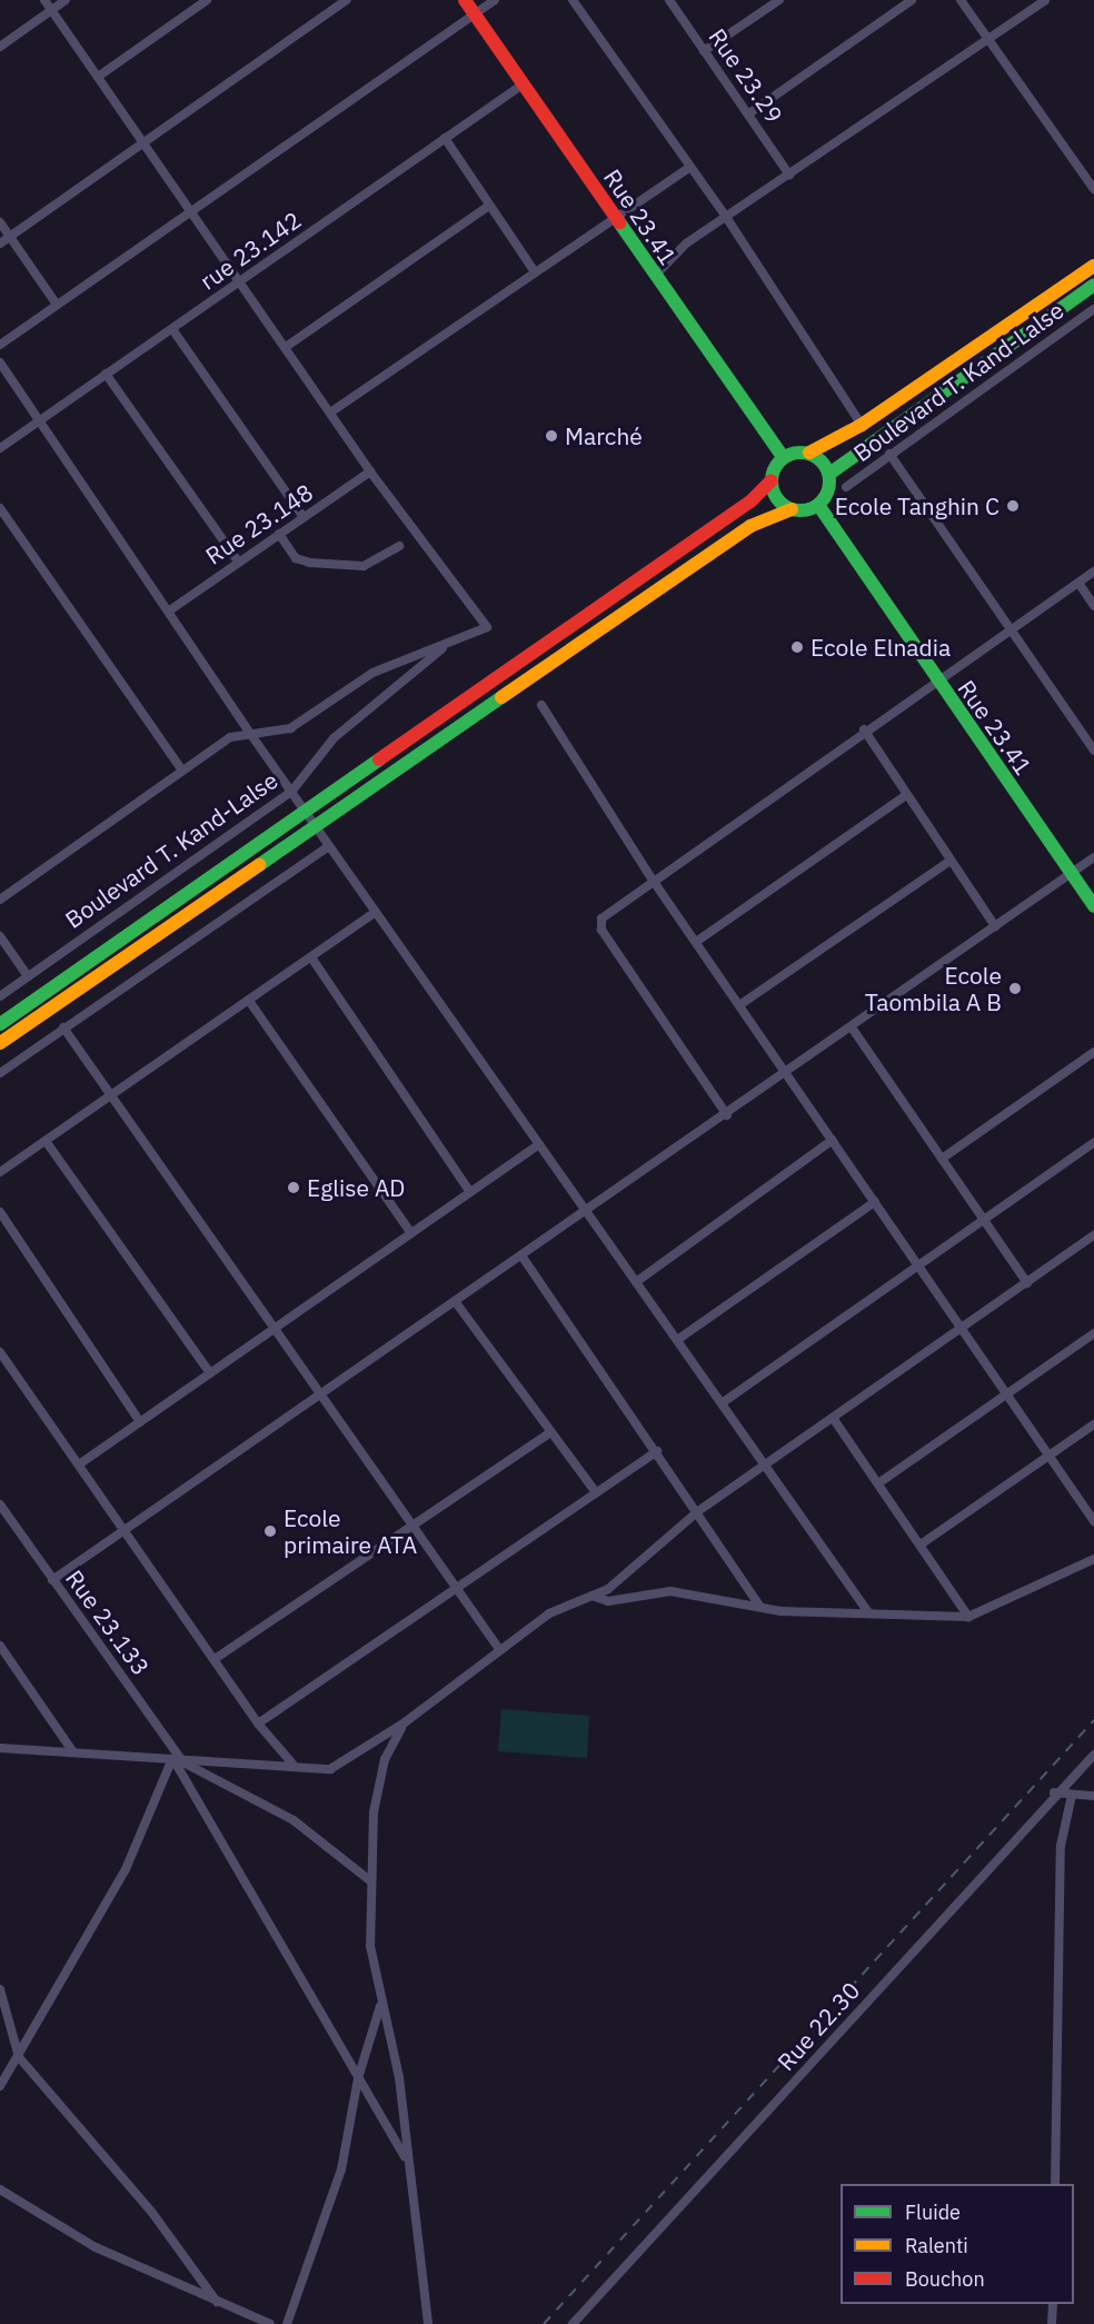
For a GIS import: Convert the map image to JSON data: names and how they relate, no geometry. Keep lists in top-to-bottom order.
{
  "streets": {
    "main road": ["Rue 23.41"],
    "street": [
      "Rue 23.29",
      "rue 23.142",
      "Boulevard T. Kand-Lalse",
      "Rue 23.148",
      "Rue 23.133",
      "Rue 22.30"
    ]
  },
  "crossings": [
    ["Rue 23.41", "rue 23.142"]
  ],
  "places": [
    "Marché",
    "Ecole Tanghin C",
    "Ecole Elnadia",
    "Ecole Taombila A B",
    "Eglise AD",
    "Ecole primaire ATA"
  ],
  "legend": ["Fluide", "Ralenti", "Bouchon"]
}
